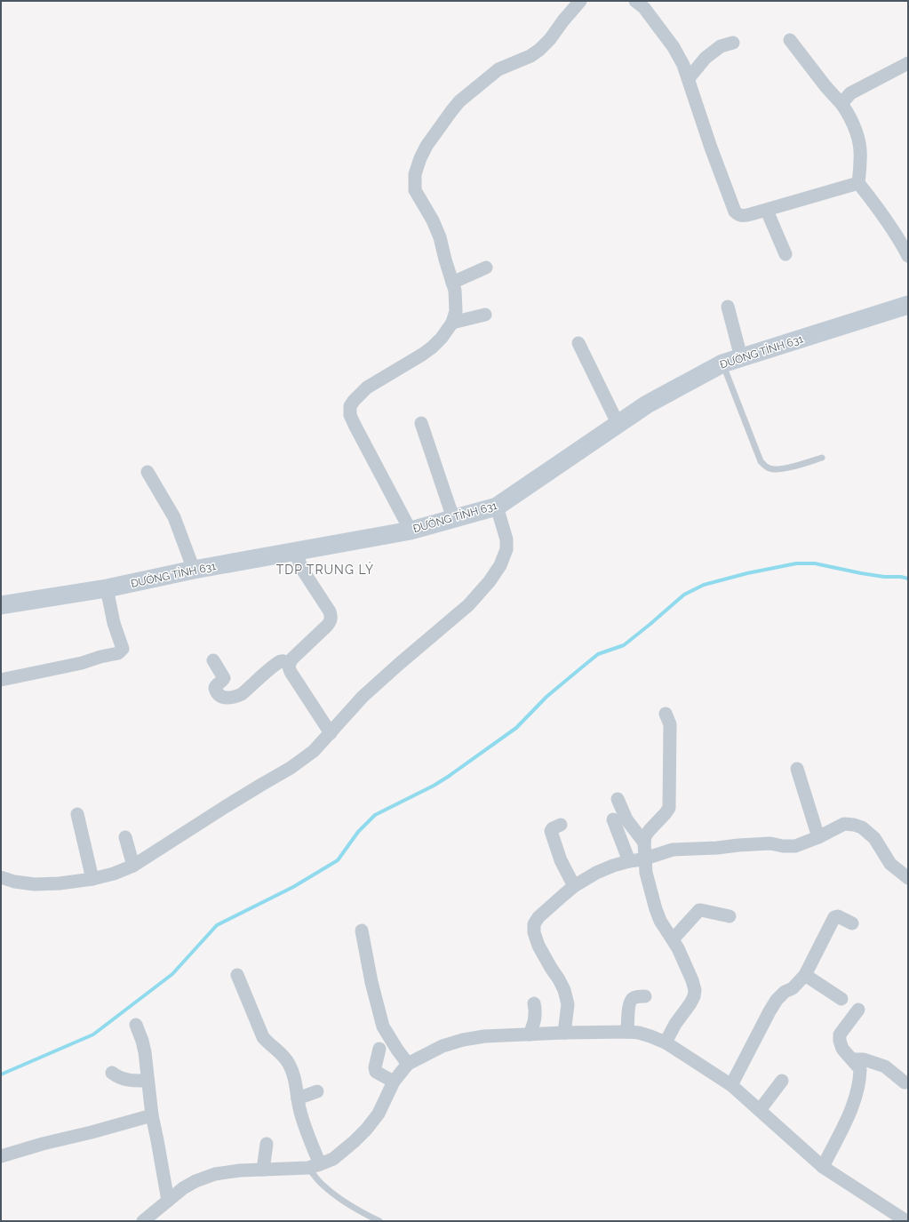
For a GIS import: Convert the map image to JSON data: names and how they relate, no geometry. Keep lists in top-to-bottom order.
{
  "streets": {
    "main road": ["ĐƯỜNG TỈNH 631"]
  },
  "districts": ["TDP TRUNG LÝ"]
}
